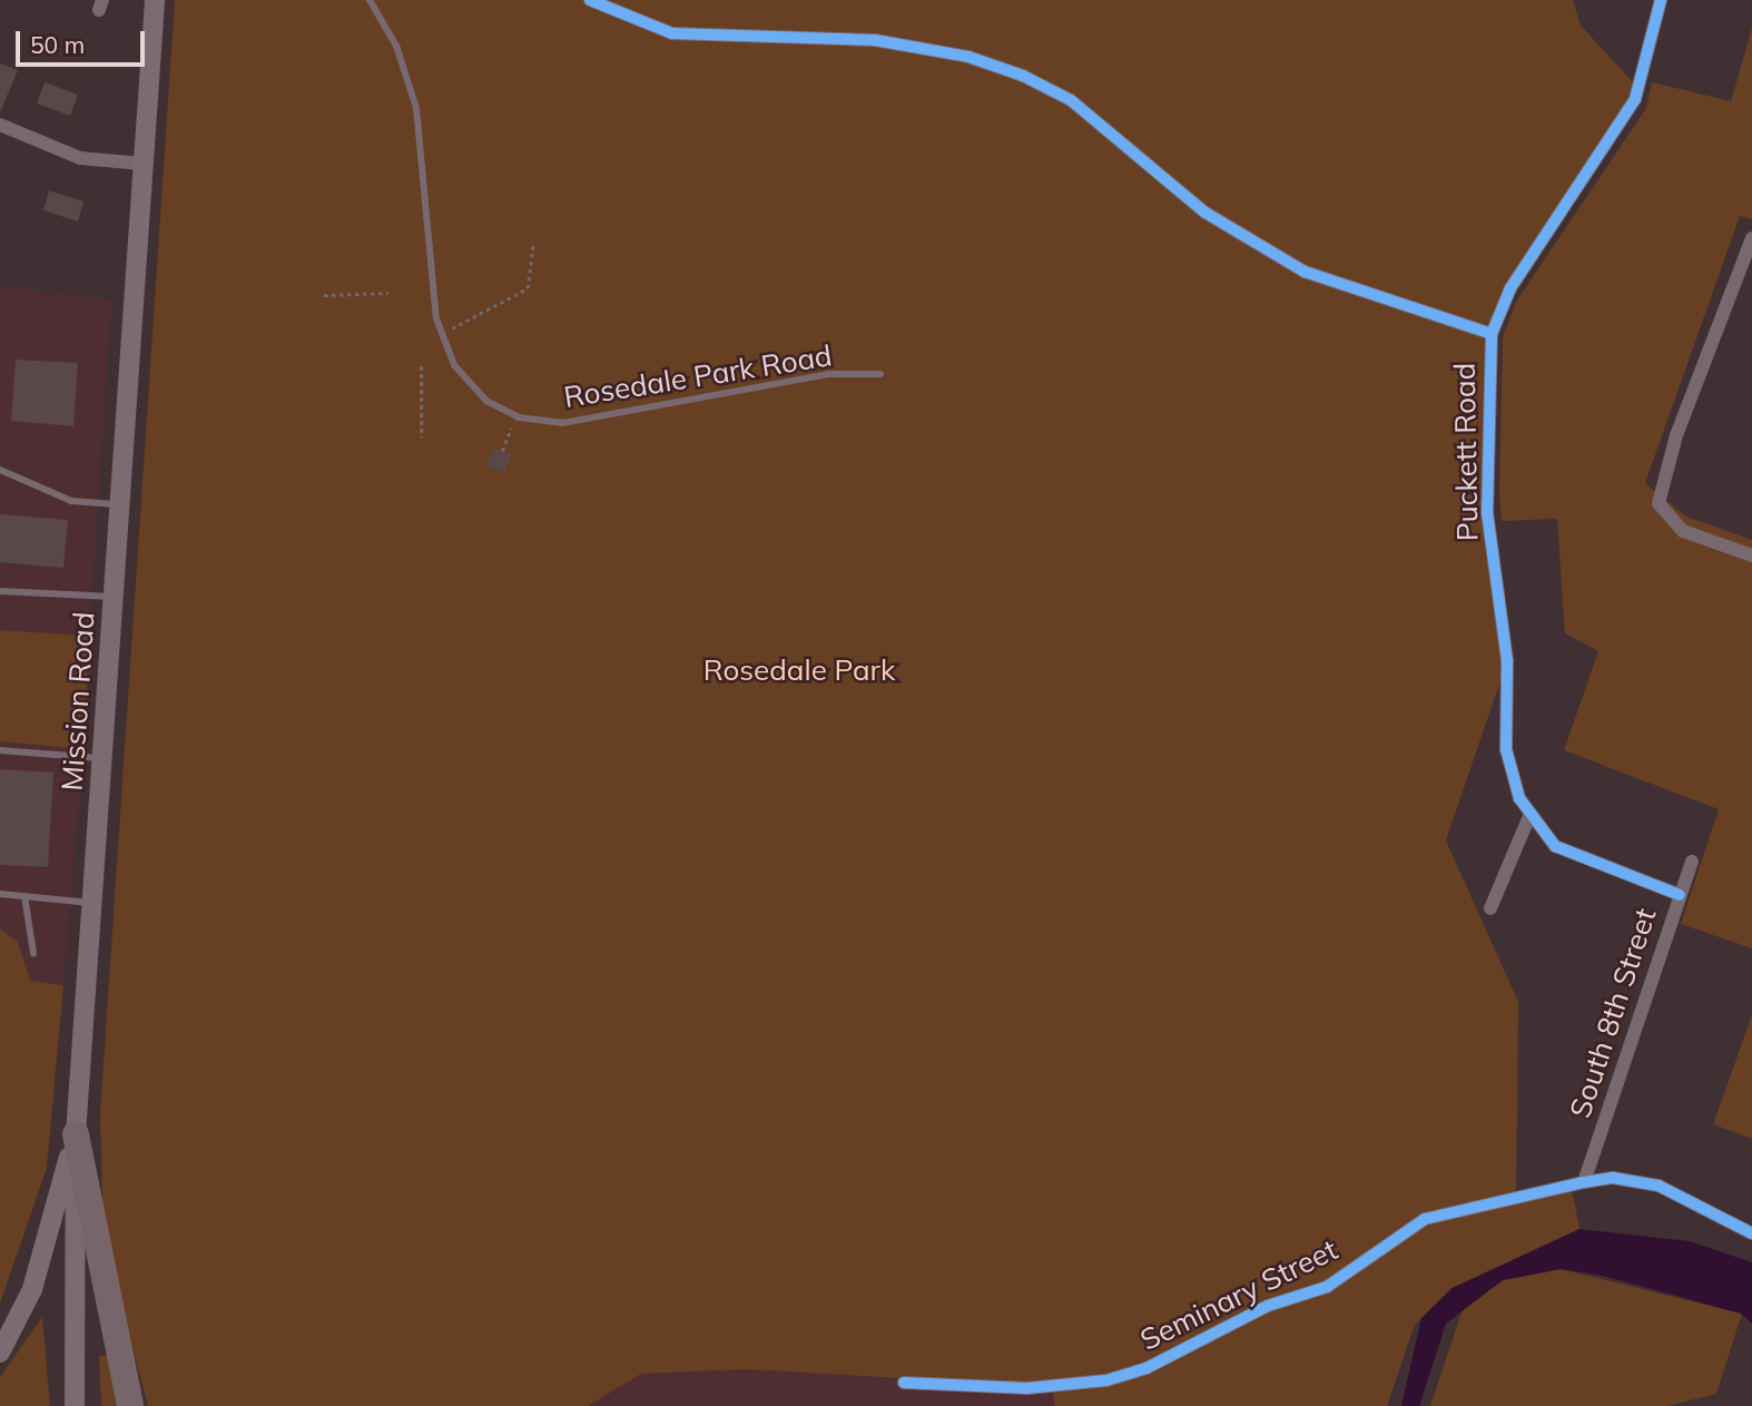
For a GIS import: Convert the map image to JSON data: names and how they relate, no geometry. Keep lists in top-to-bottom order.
{
  "streets": {
    "main road": ["Mission Road"],
    "street": ["Puckett Road", "South 8th Street", "Seminary Street"],
    "lane": ["Rosedale Park Road"]
  },
  "crossings": [
    ["Puckett Road", "South 8th Street"],
    ["South 8th Street", "Seminary Street"]
  ],
  "parks": ["Rosedale Park"],
  "scale_bar": "50 m"
}
